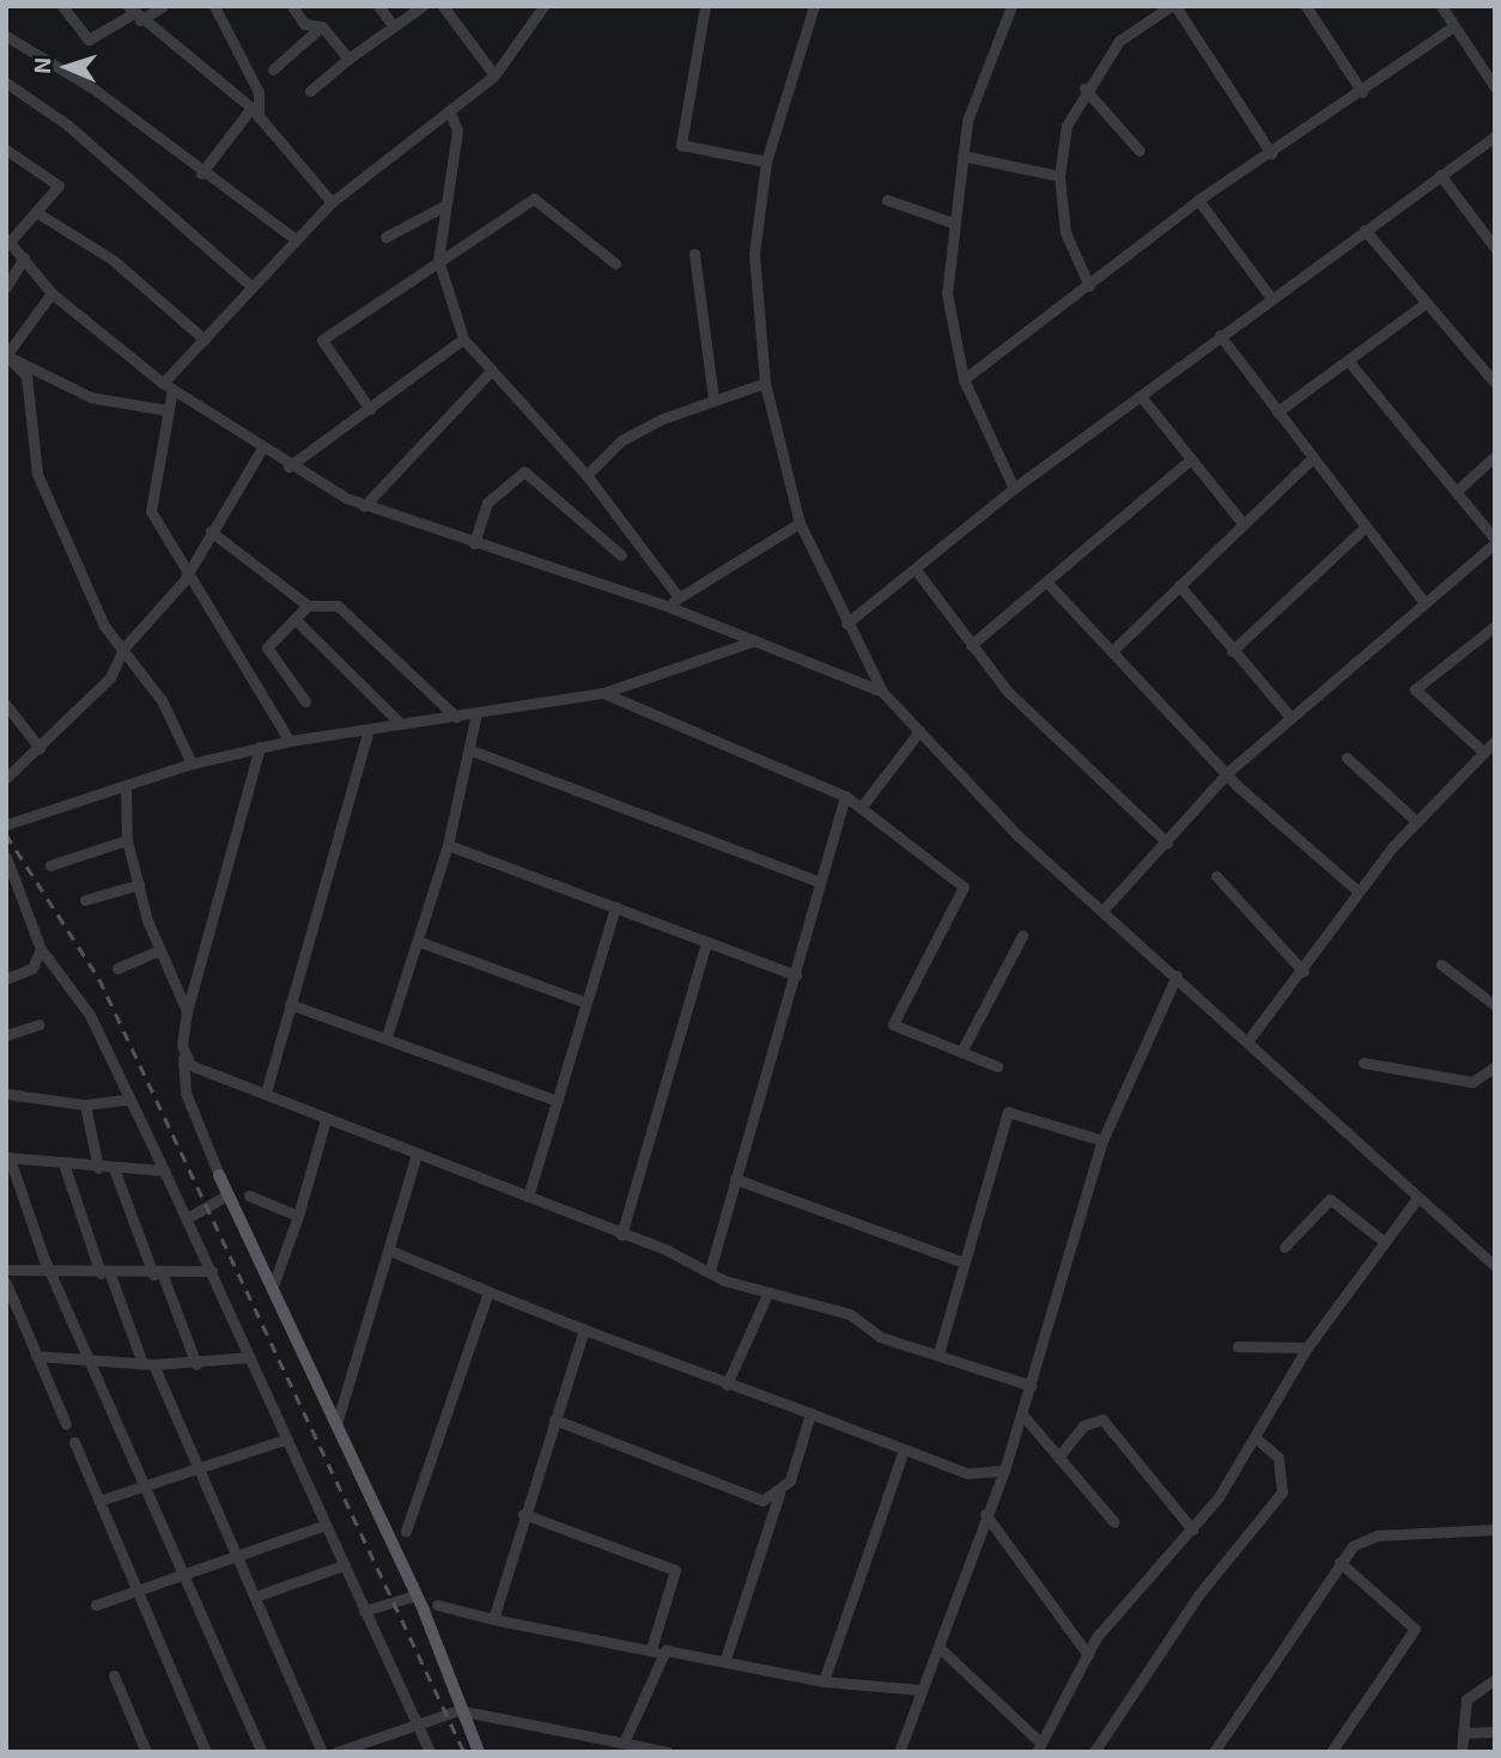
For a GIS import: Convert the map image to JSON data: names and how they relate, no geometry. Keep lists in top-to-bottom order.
{
  "north": "left"
}
